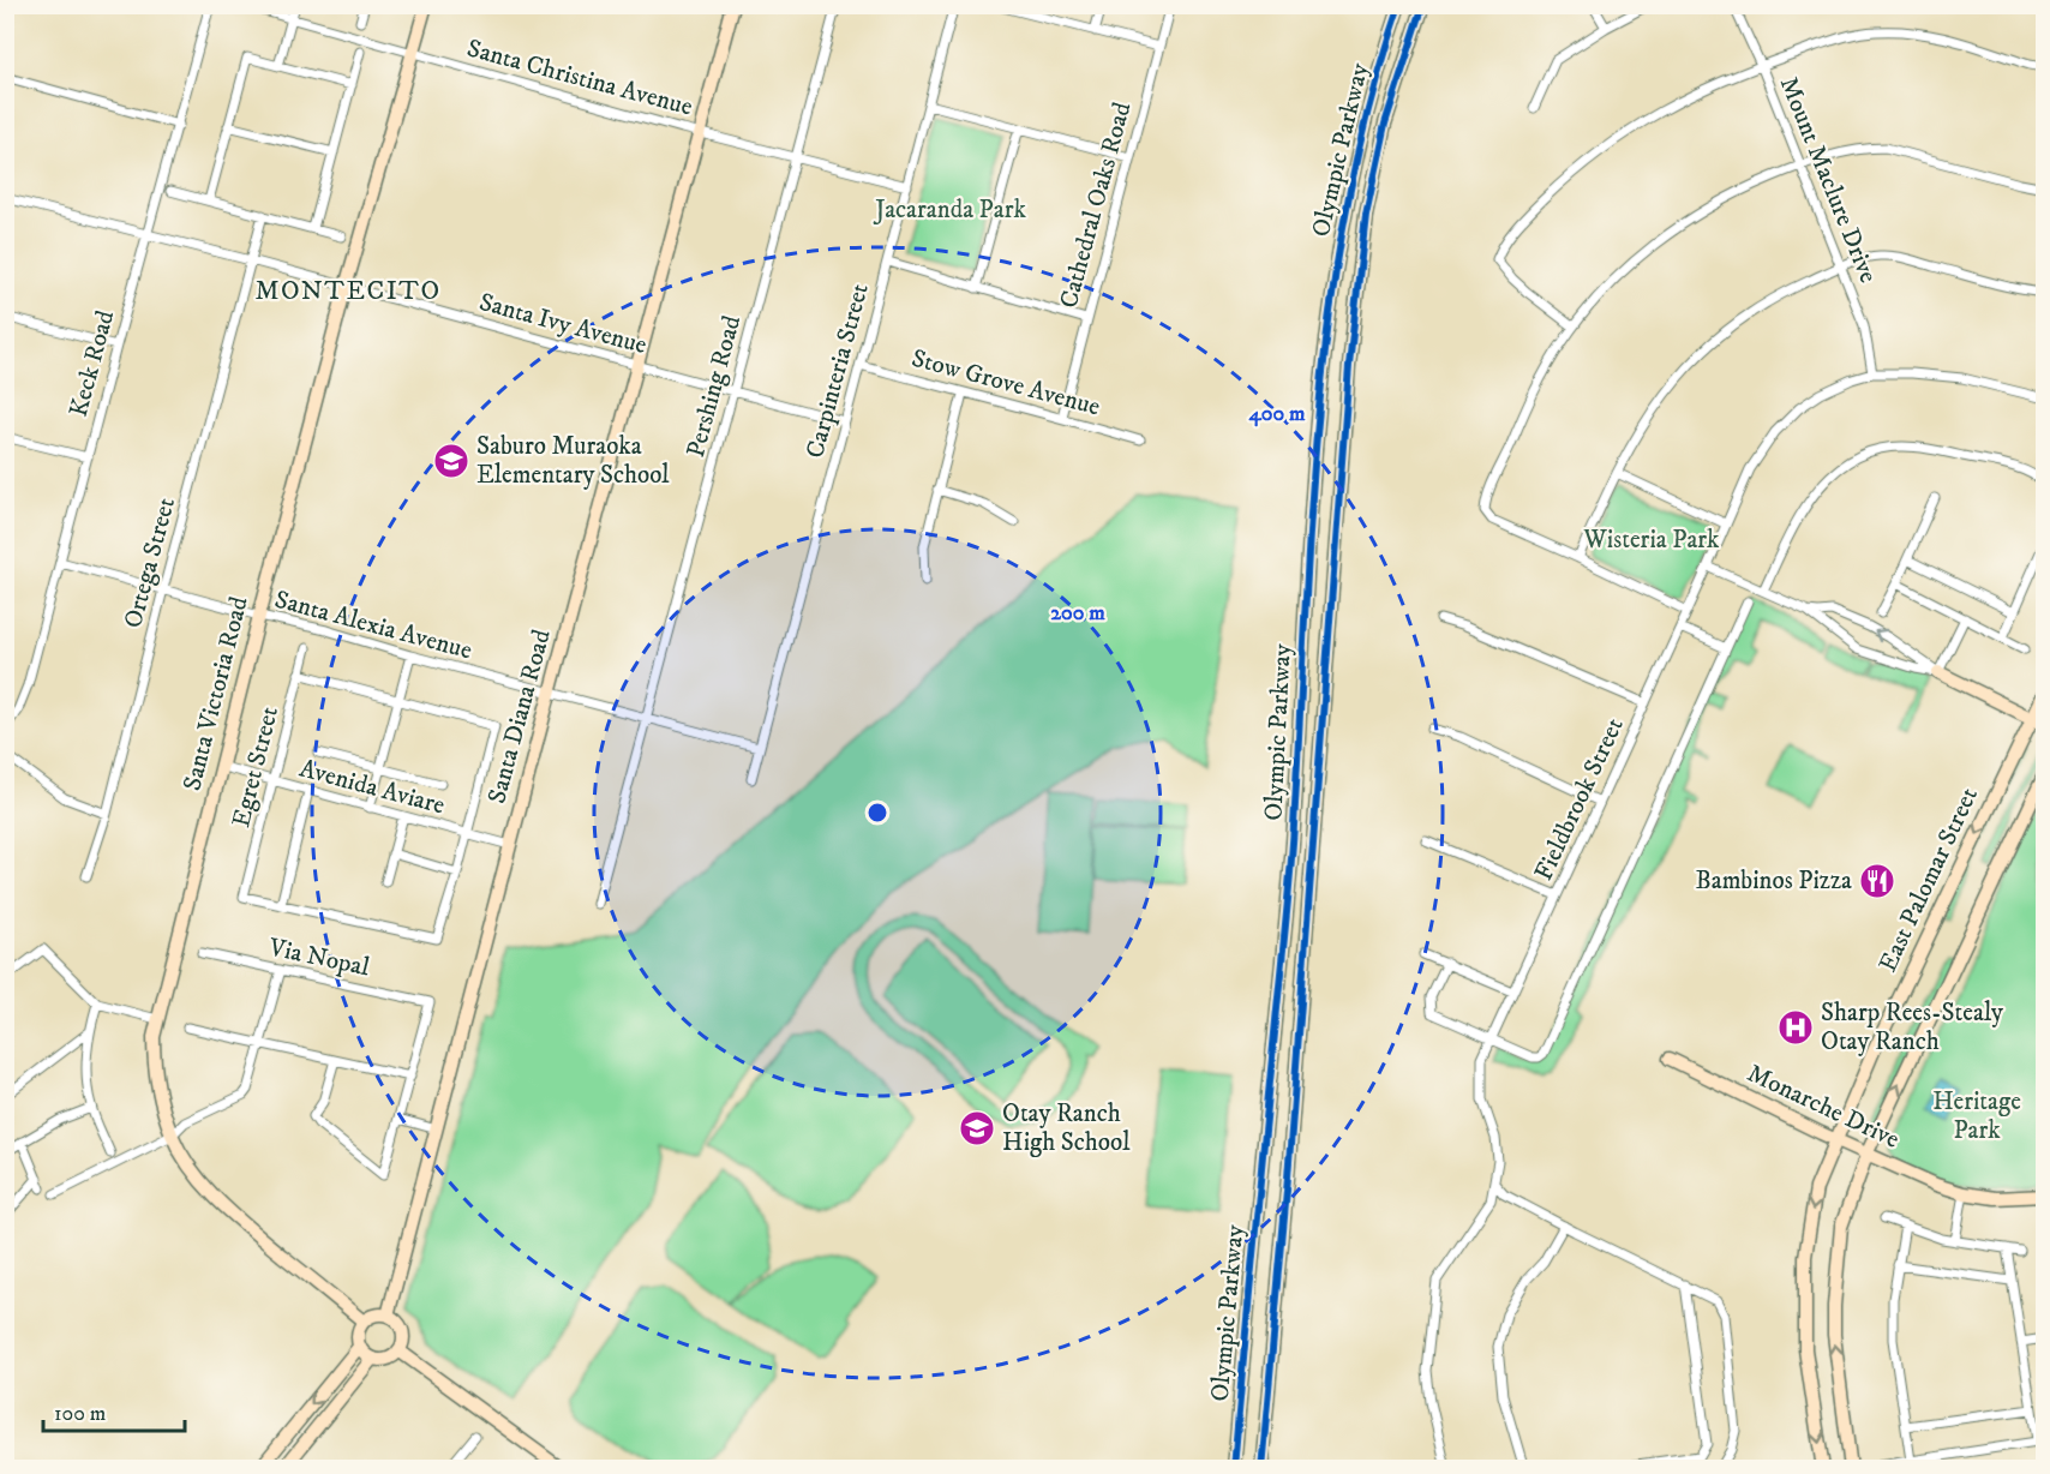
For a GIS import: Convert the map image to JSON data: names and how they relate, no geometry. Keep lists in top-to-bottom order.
{
  "streets": {
    "main road": ["Olympic Parkway"],
    "street": [
      "Santa Christina Avenue",
      "Mount Maclure Drive",
      "Cathedral Oaks Road",
      "Santa Ivy Avenue",
      "Keck Road",
      "Carpinteria Street",
      "Stow Grove Avenue",
      "Pershing Road",
      "Ortega Street",
      "Santa Alexia Avenue",
      "Santa Victoria Road",
      "Santa Diana Road",
      "Egret Street",
      "Avenida Aviare",
      "Fieldbrook Street",
      "East Palomar Street",
      "Via Nopal",
      "Monarche Drive"
    ]
  },
  "crossings": [
    ["Santa Christina Avenue", "Carpinteria Street"],
    ["Santa Christina Avenue", "Pershing Road"],
    ["Santa Christina Avenue", "Santa Victoria Road"],
    ["Santa Christina Avenue", "Santa Diana Road"],
    ["Mount Maclure Drive", "Fieldbrook Street"],
    ["Cathedral Oaks Road", "Stow Grove Avenue"],
    ["Santa Ivy Avenue", "Keck Road"],
    ["Santa Ivy Avenue", "Carpinteria Street"],
    ["Santa Ivy Avenue", "Pershing Road"],
    ["Santa Ivy Avenue", "Ortega Street"],
    ["Santa Ivy Avenue", "Santa Victoria Road"],
    ["Santa Ivy Avenue", "Santa Diana Road"],
    ["Keck Road", "Santa Alexia Avenue"],
    ["Carpinteria Street", "Stow Grove Avenue"],
    ["Ortega Street", "Santa Alexia Avenue"],
    ["Santa Alexia Avenue", "Santa Victoria Road"],
    ["Santa Alexia Avenue", "Santa Diana Road"],
    ["Santa Victoria Road", "Santa Diana Road"],
    ["Santa Victoria Road", "Avenida Aviare"],
    ["Santa Diana Road", "Avenida Aviare"],
    ["Egret Street", "Avenida Aviare"],
    ["East Palomar Street", "Monarche Drive"]
  ],
  "districts": ["MONTECITO"],
  "parks": ["Jacaranda Park", "Wisteria Park", "Heritage Park"],
  "places": {
    "school or university": ["Saburo Muraoka Elementary School", "Otay Ranch High School"],
    "restaurant": ["Bambinos Pizza"],
    "hospital": ["Sharp Rees-Stealy Otay Ranch"]
  },
  "scale_bar": "100 m",
  "rings": ["400 m", "200 m"]
}
